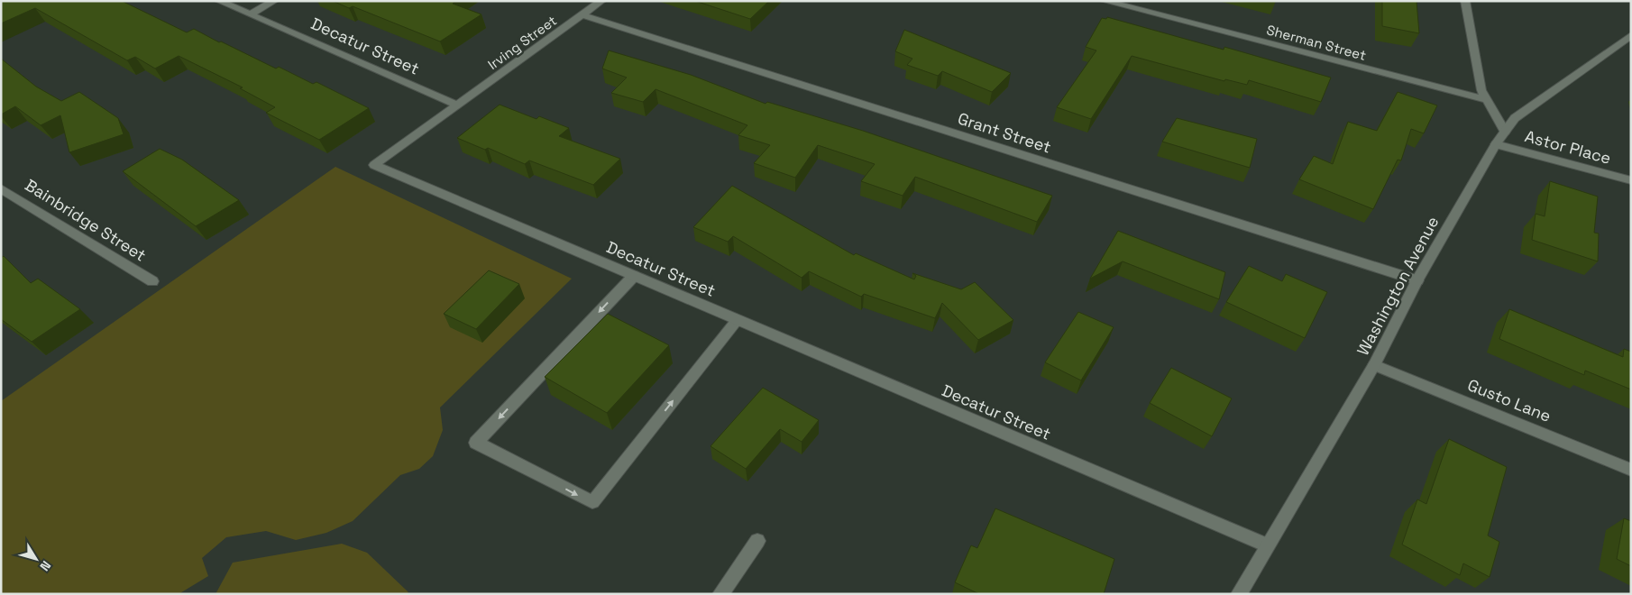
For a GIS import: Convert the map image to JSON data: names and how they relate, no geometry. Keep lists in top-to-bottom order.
{
  "streets": {
    "street": [
      "Irving Street",
      "Sherman Street",
      "Decatur Street",
      "Grant Street",
      "Astor Place",
      "Bainbridge Street",
      "Washington Avenue",
      "Gusto Lane"
    ]
  },
  "crossings": [
    ["Irving Street", "Decatur Street"],
    ["Irving Street", "Grant Street"],
    ["Decatur Street", "Washington Avenue"],
    ["Grant Street", "Washington Avenue"],
    ["Astor Place", "Washington Avenue"],
    ["Washington Avenue", "Gusto Lane"]
  ],
  "north": "bottom right"
}
